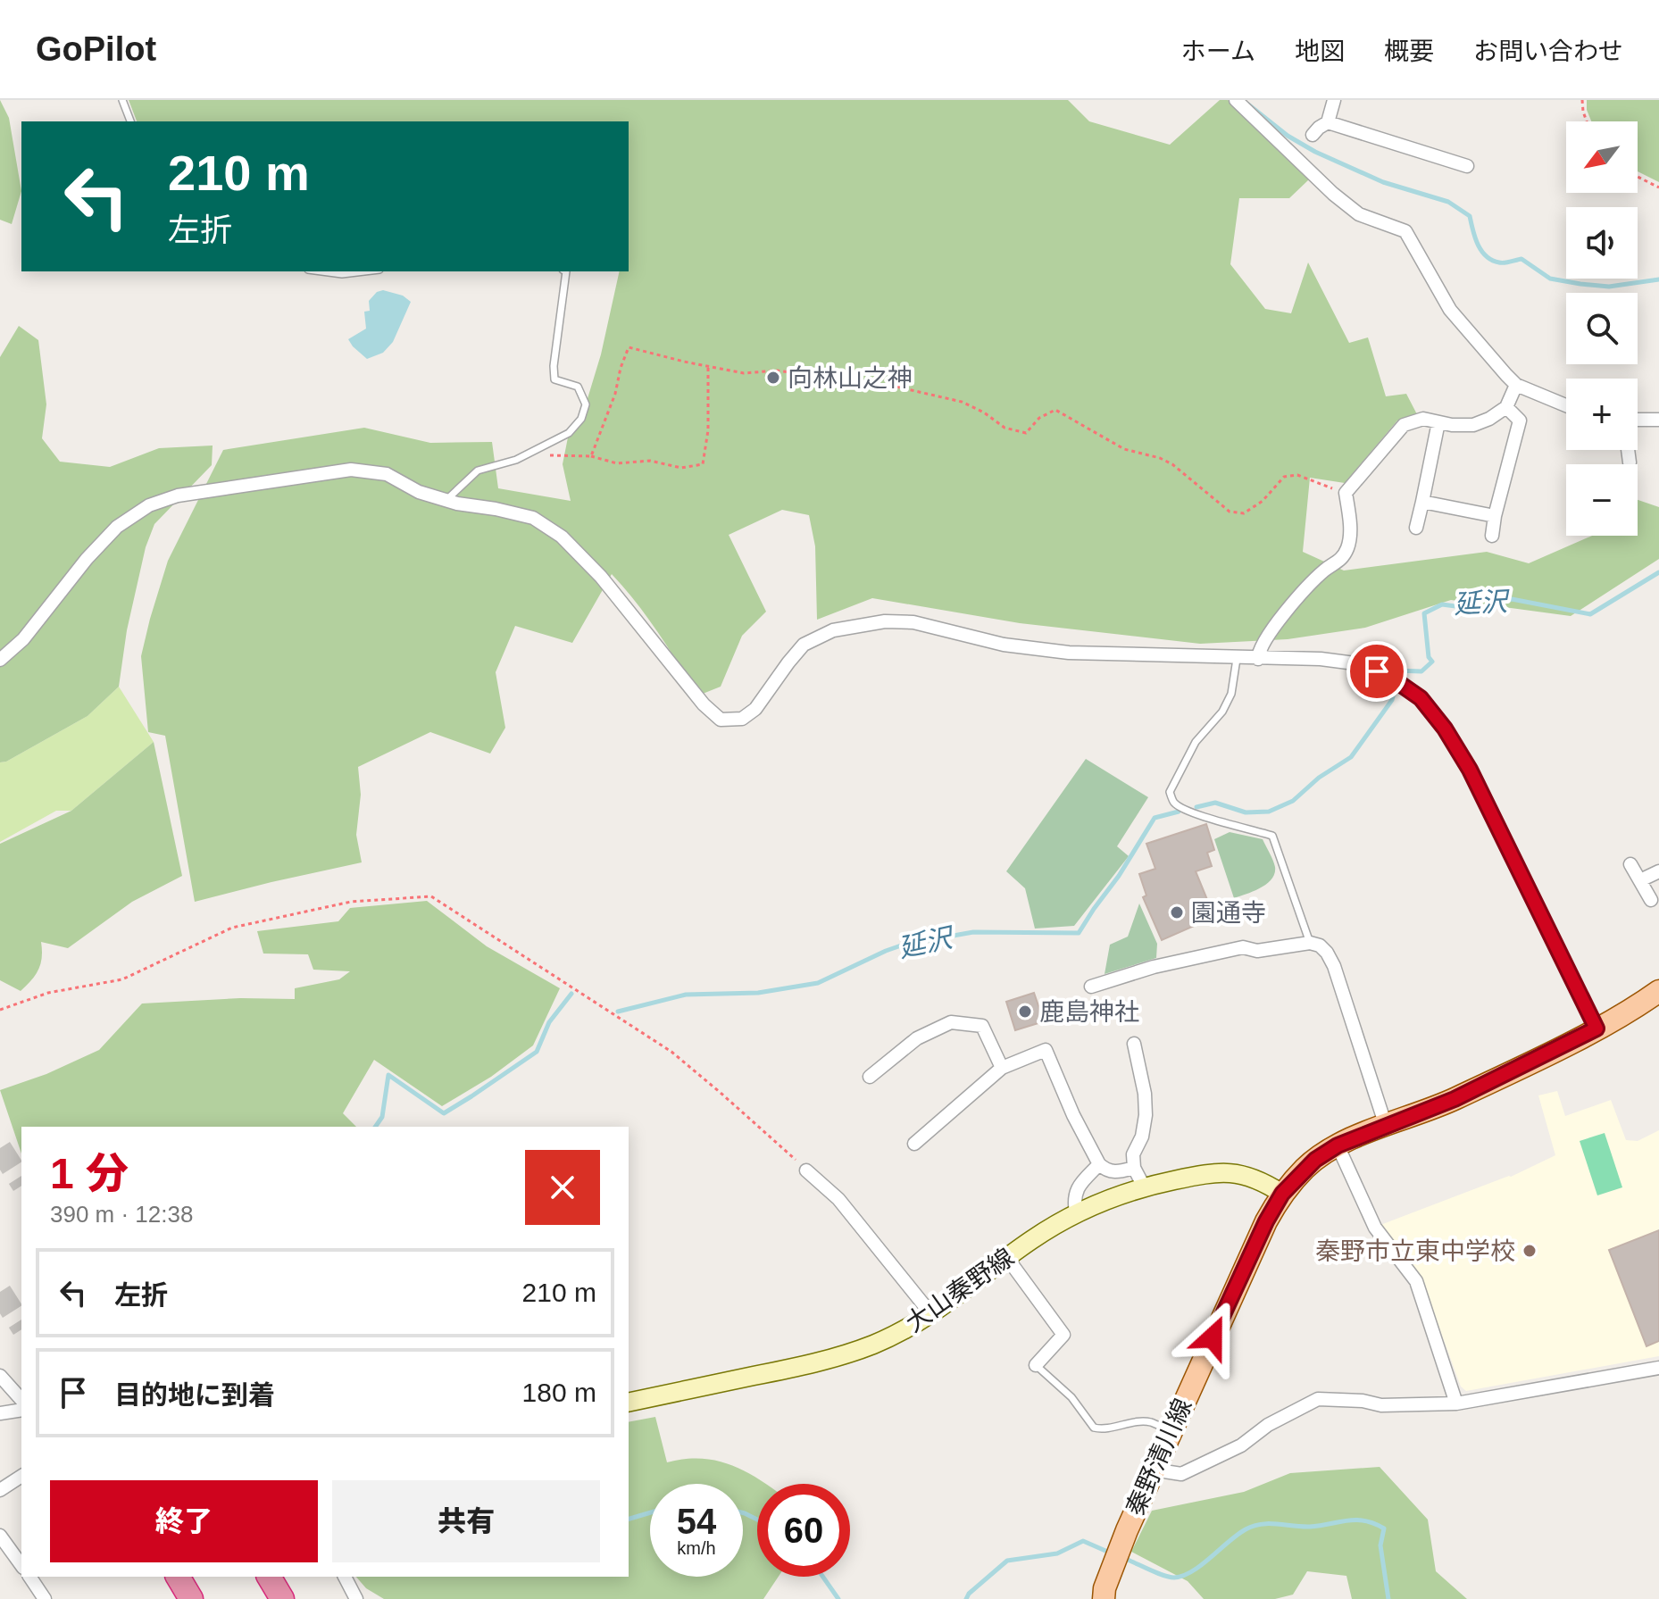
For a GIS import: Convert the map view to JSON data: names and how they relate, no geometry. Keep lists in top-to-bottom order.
{
  "streets": {
    "main road": ["大山秦野線", "秦野清川線"]
  },
  "crossings": [
    ["大山秦野線", "秦野清川線"]
  ],
  "water": ["延沢"],
  "places": [
    "向林山之神",
    "園通寺",
    "鹿島神社",
    "秦野市立東中学校"
  ],
  "north": "bottom left",
  "page": {
    "header": "GoPilot",
    "nav": [
      "ホーム",
      "地図",
      "概要",
      "お問い合わせ"
    ],
    "map_buttons": ["+", "−"],
    "turn": ["210 m", "左折"],
    "heading": ["1 分", "390 m · 12:38"],
    "list": [
      {
        "name": "左折",
        "value": "210 m"
      },
      {
        "name": "目的地に到着",
        "value": "180 m"
      }
    ],
    "buttons": ["終了", "共有"],
    "speed": "54 km/h",
    "limit": "60"
  }
}
